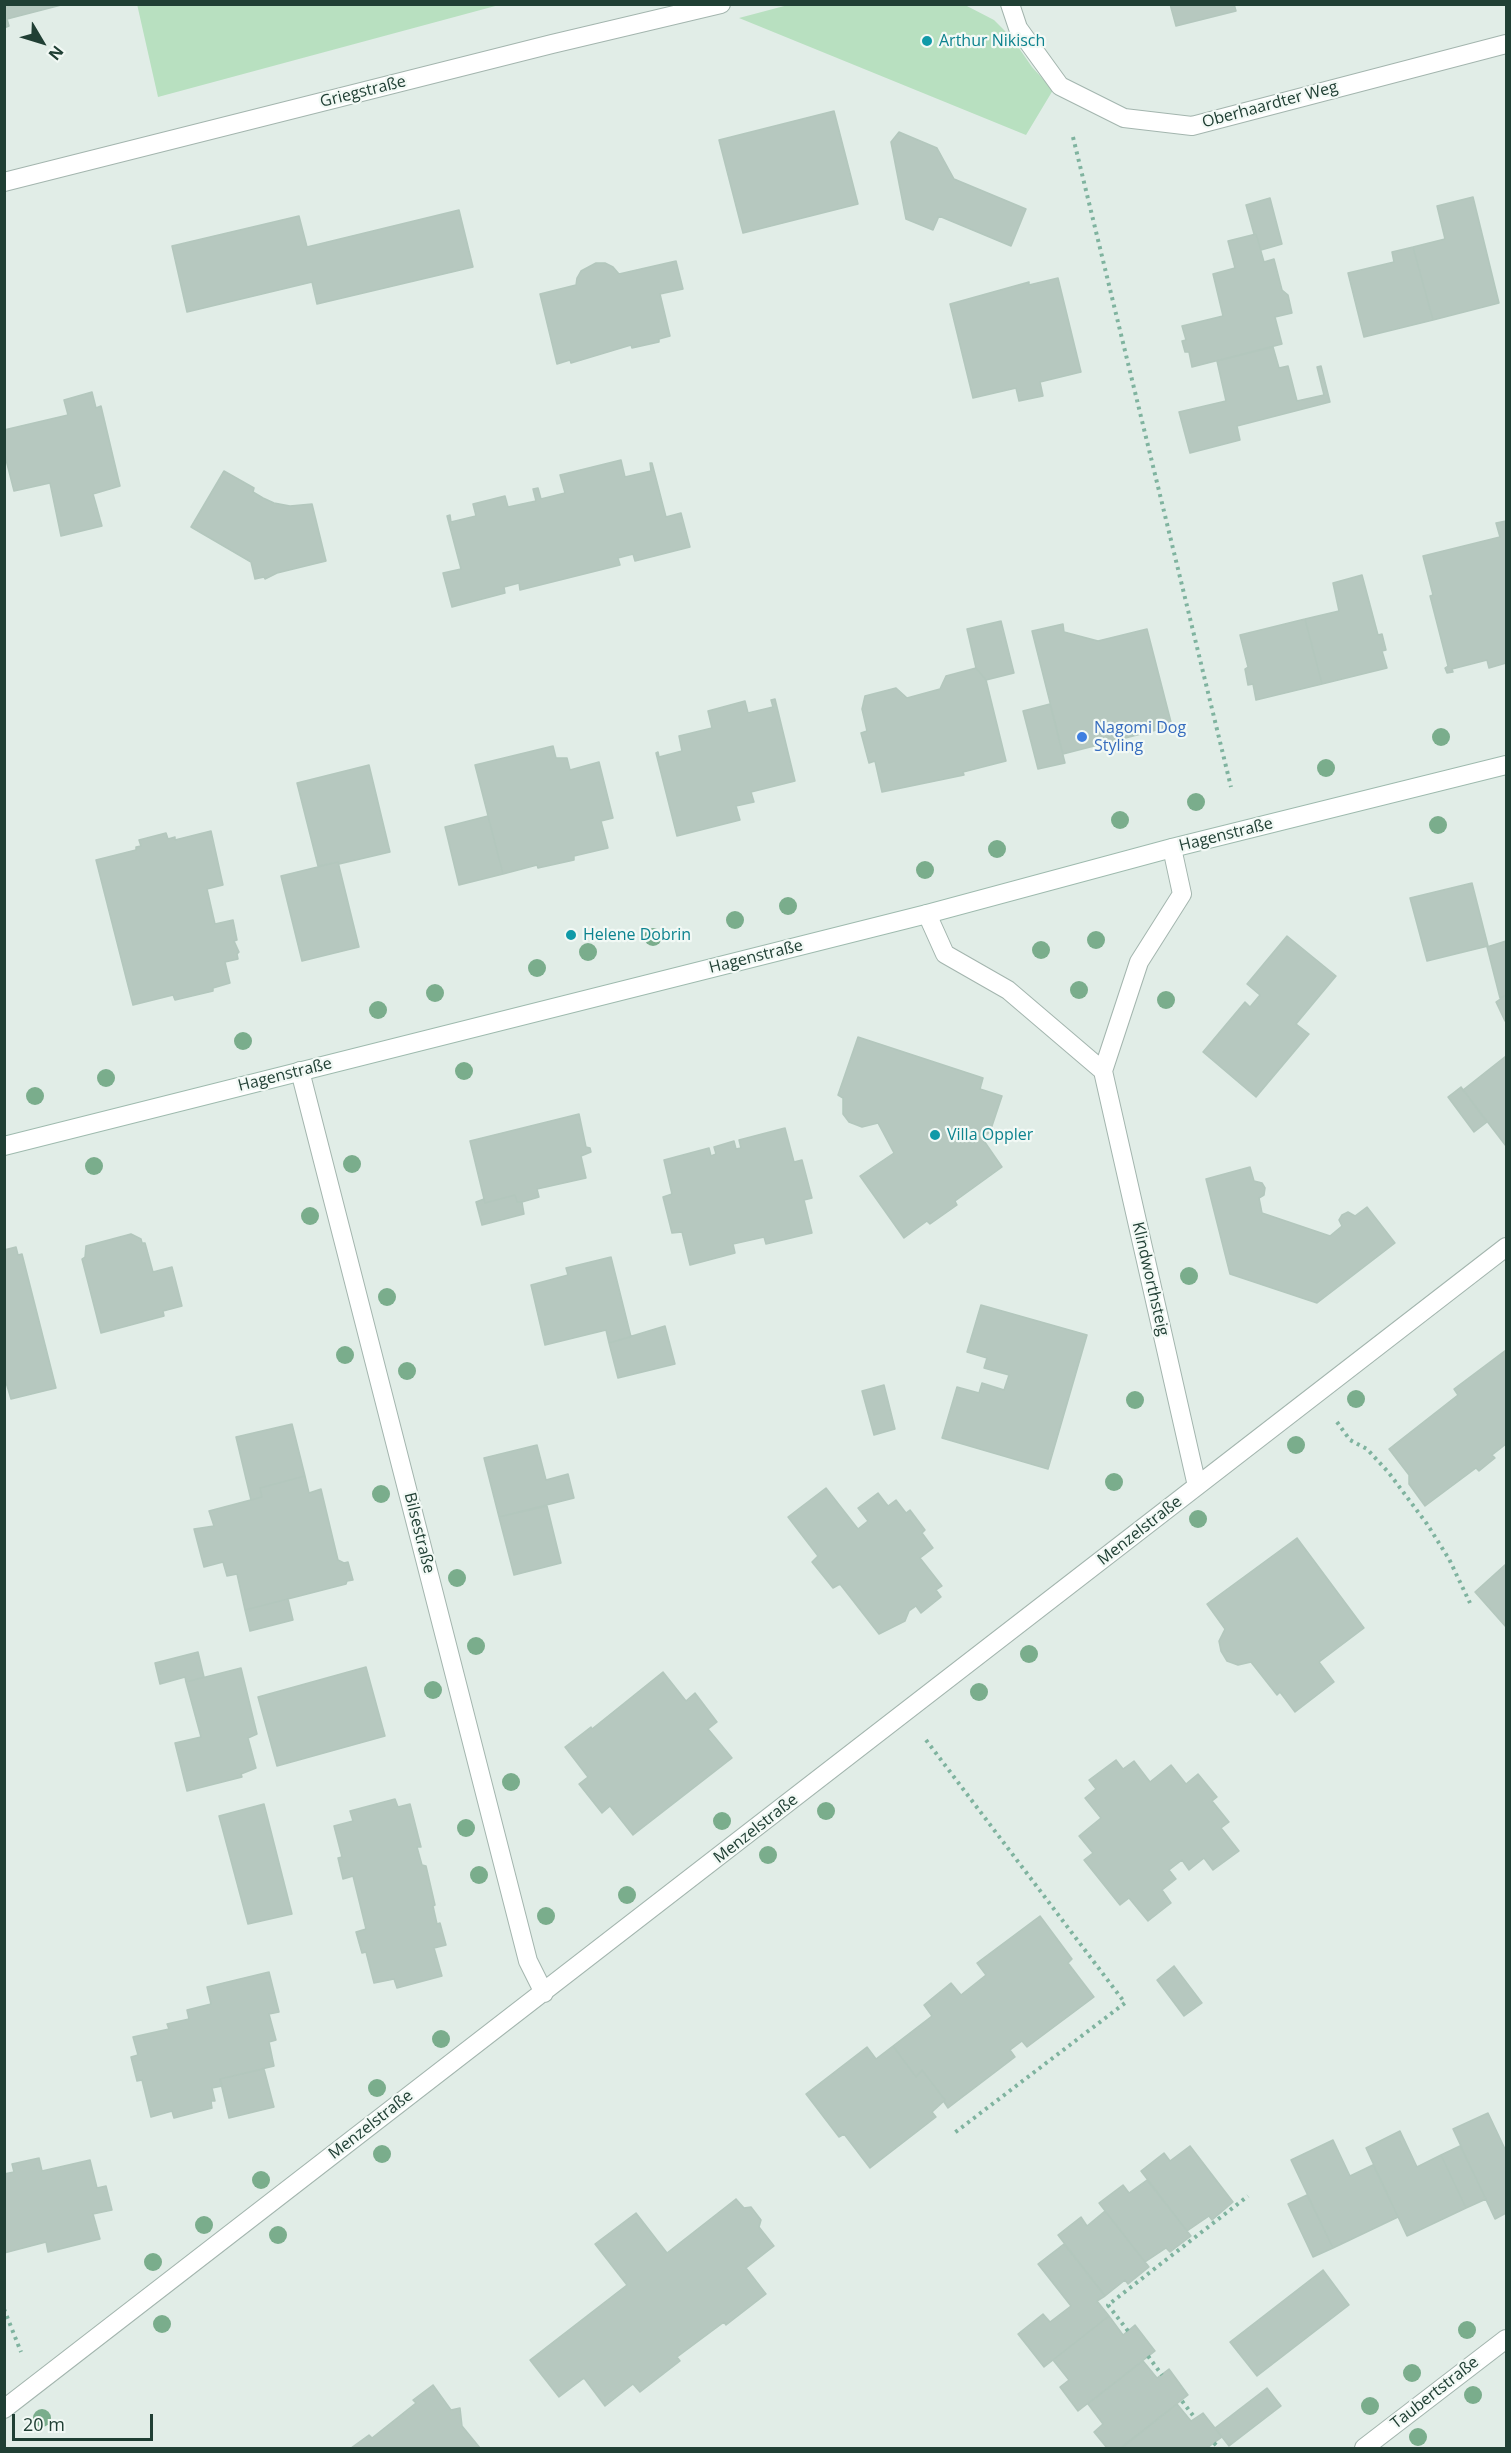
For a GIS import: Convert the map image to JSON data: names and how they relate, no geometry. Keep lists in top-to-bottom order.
{
  "streets": {
    "street": [
      "Griegstraße",
      "Oberhaardter Weg",
      "Hagenstraße",
      "Klindworthsteig",
      "Menzelstraße",
      "Bilsestraße",
      "Taubertstraße"
    ]
  },
  "crossings": [
    ["Hagenstraße", "Bilsestraße"],
    ["Klindworthsteig", "Menzelstraße"],
    ["Menzelstraße", "Bilsestraße"]
  ],
  "places": [
    "Arthur Nikisch",
    "Nagomi Dog Styling",
    "Helene Dobrin",
    "Villa Oppler"
  ],
  "scale_bar": "20 m",
  "north": "bottom right"
}
